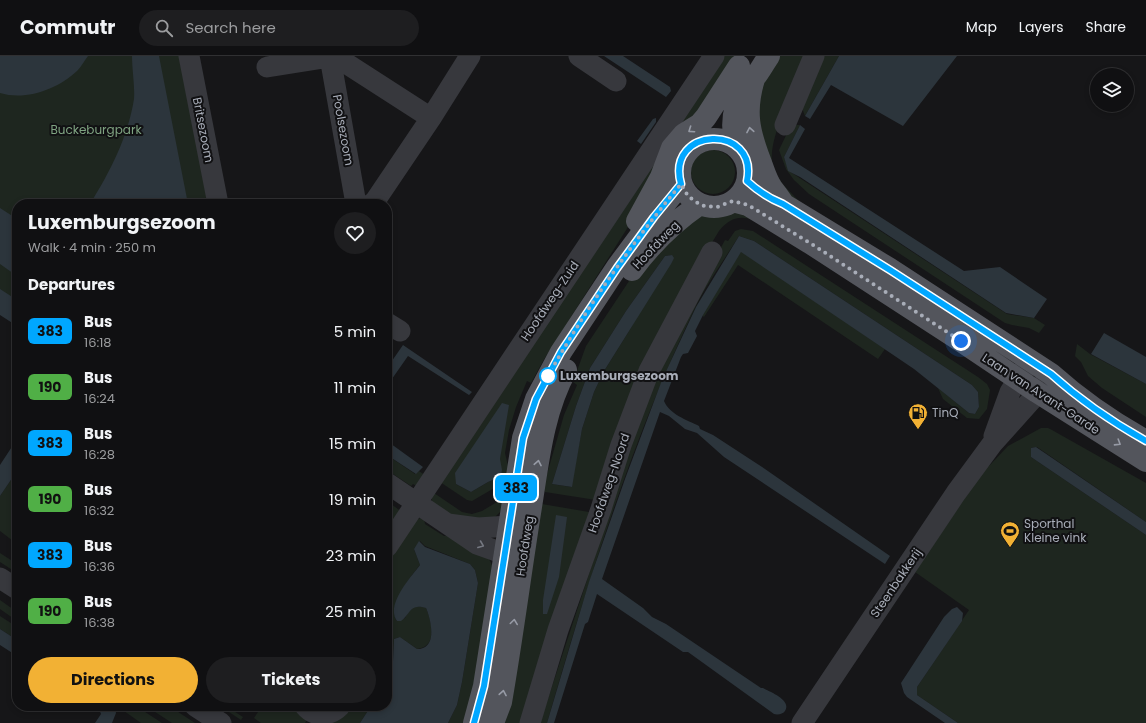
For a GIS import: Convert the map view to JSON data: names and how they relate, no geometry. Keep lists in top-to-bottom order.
{
  "streets": {
    "main road": ["Hoofdweg", "Laan van Avant-Garde"],
    "street": [
      "Britsezoom",
      "Poolsezoom",
      "Hoofdweg-Zuid",
      "Hoofdweg-Noord",
      "Steenbakkerij"
    ]
  },
  "crossings": [
    ["Hoofdweg", "Laan van Avant-Garde"],
    ["Laan van Avant-Garde", "Steenbakkerij"]
  ],
  "parks": ["Buckeburgpark"],
  "places": {
    "other": ["Luxemburgsezoom"],
    "fuel station": ["TinQ"],
    "sports": ["Sporthal Kleine vink"]
  },
  "lines": ["bus line 383"],
  "page": {
    "header": "Commutr",
    "search": "Search here",
    "nav": ["Map", "Layers", "Share"],
    "on_map": "383",
    "heading": [
      ["Luxemburgsezoom", "Walk · 4 min · 250 m"],
      "Departures"
    ],
    "list": [
      {
        "mark": "383",
        "name": "Bus",
        "note": "16:18",
        "value": "5 min"
      },
      {
        "mark": "190",
        "name": "Bus",
        "note": "16:24",
        "value": "11 min"
      },
      {
        "mark": "383",
        "name": "Bus",
        "note": "16:28",
        "value": "15 min"
      },
      {
        "mark": "190",
        "name": "Bus",
        "note": "16:32",
        "value": "19 min"
      },
      {
        "mark": "383",
        "name": "Bus",
        "note": "16:36",
        "value": "23 min"
      },
      {
        "mark": "190",
        "name": "Bus",
        "note": "16:38",
        "value": "25 min"
      }
    ],
    "buttons": ["Directions", "Tickets"]
  }
}
